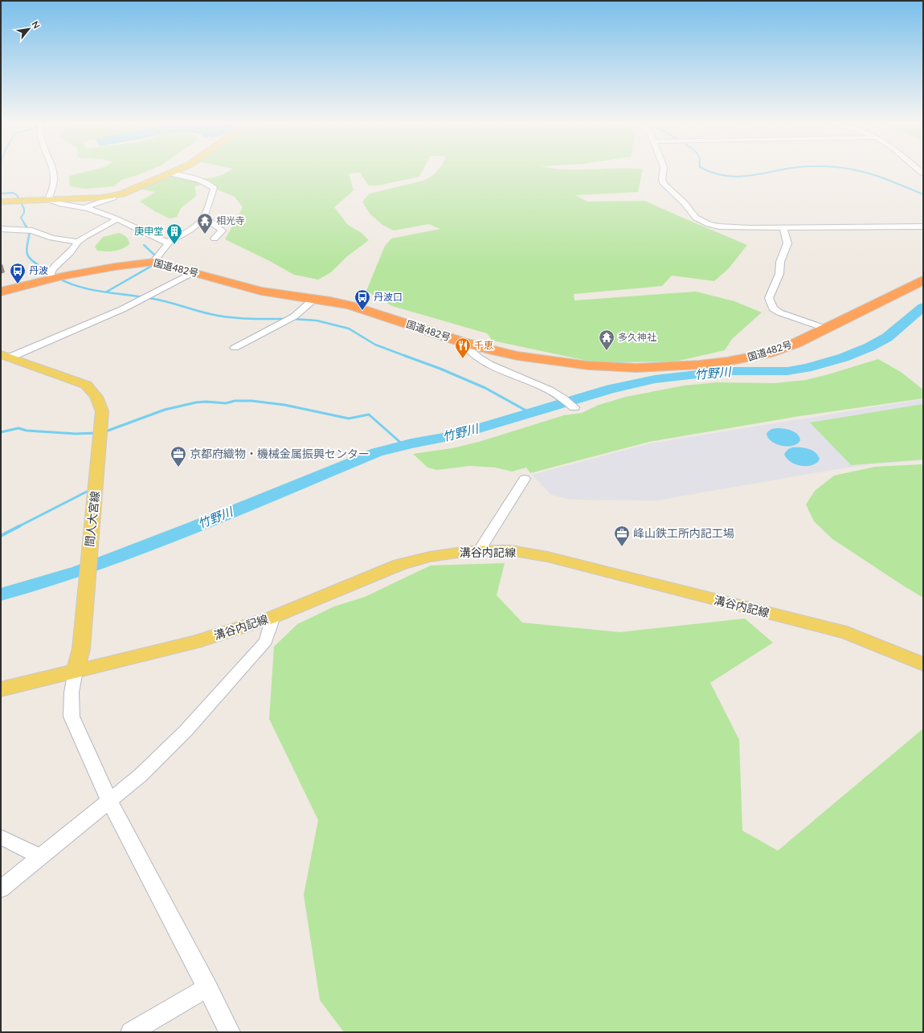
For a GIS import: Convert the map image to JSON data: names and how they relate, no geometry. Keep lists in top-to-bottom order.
{
  "streets": {
    "highway": ["国道482号"],
    "main road": ["間人大宮線", "溝谷内記線"]
  },
  "crossings": [
    ["間人大宮線", "溝谷内記線"]
  ],
  "water": ["竹野川"],
  "places": {
    "temple": ["相光寺", "多久神社"],
    "building": ["庚申堂"],
    "bus stop": ["丹波", "丹波口"],
    "restaurant": ["千恵"],
    "office": ["京都府織物・機械金属振興センター", "峰山鉄工所内記工場"]
  },
  "north": "top right"
}
